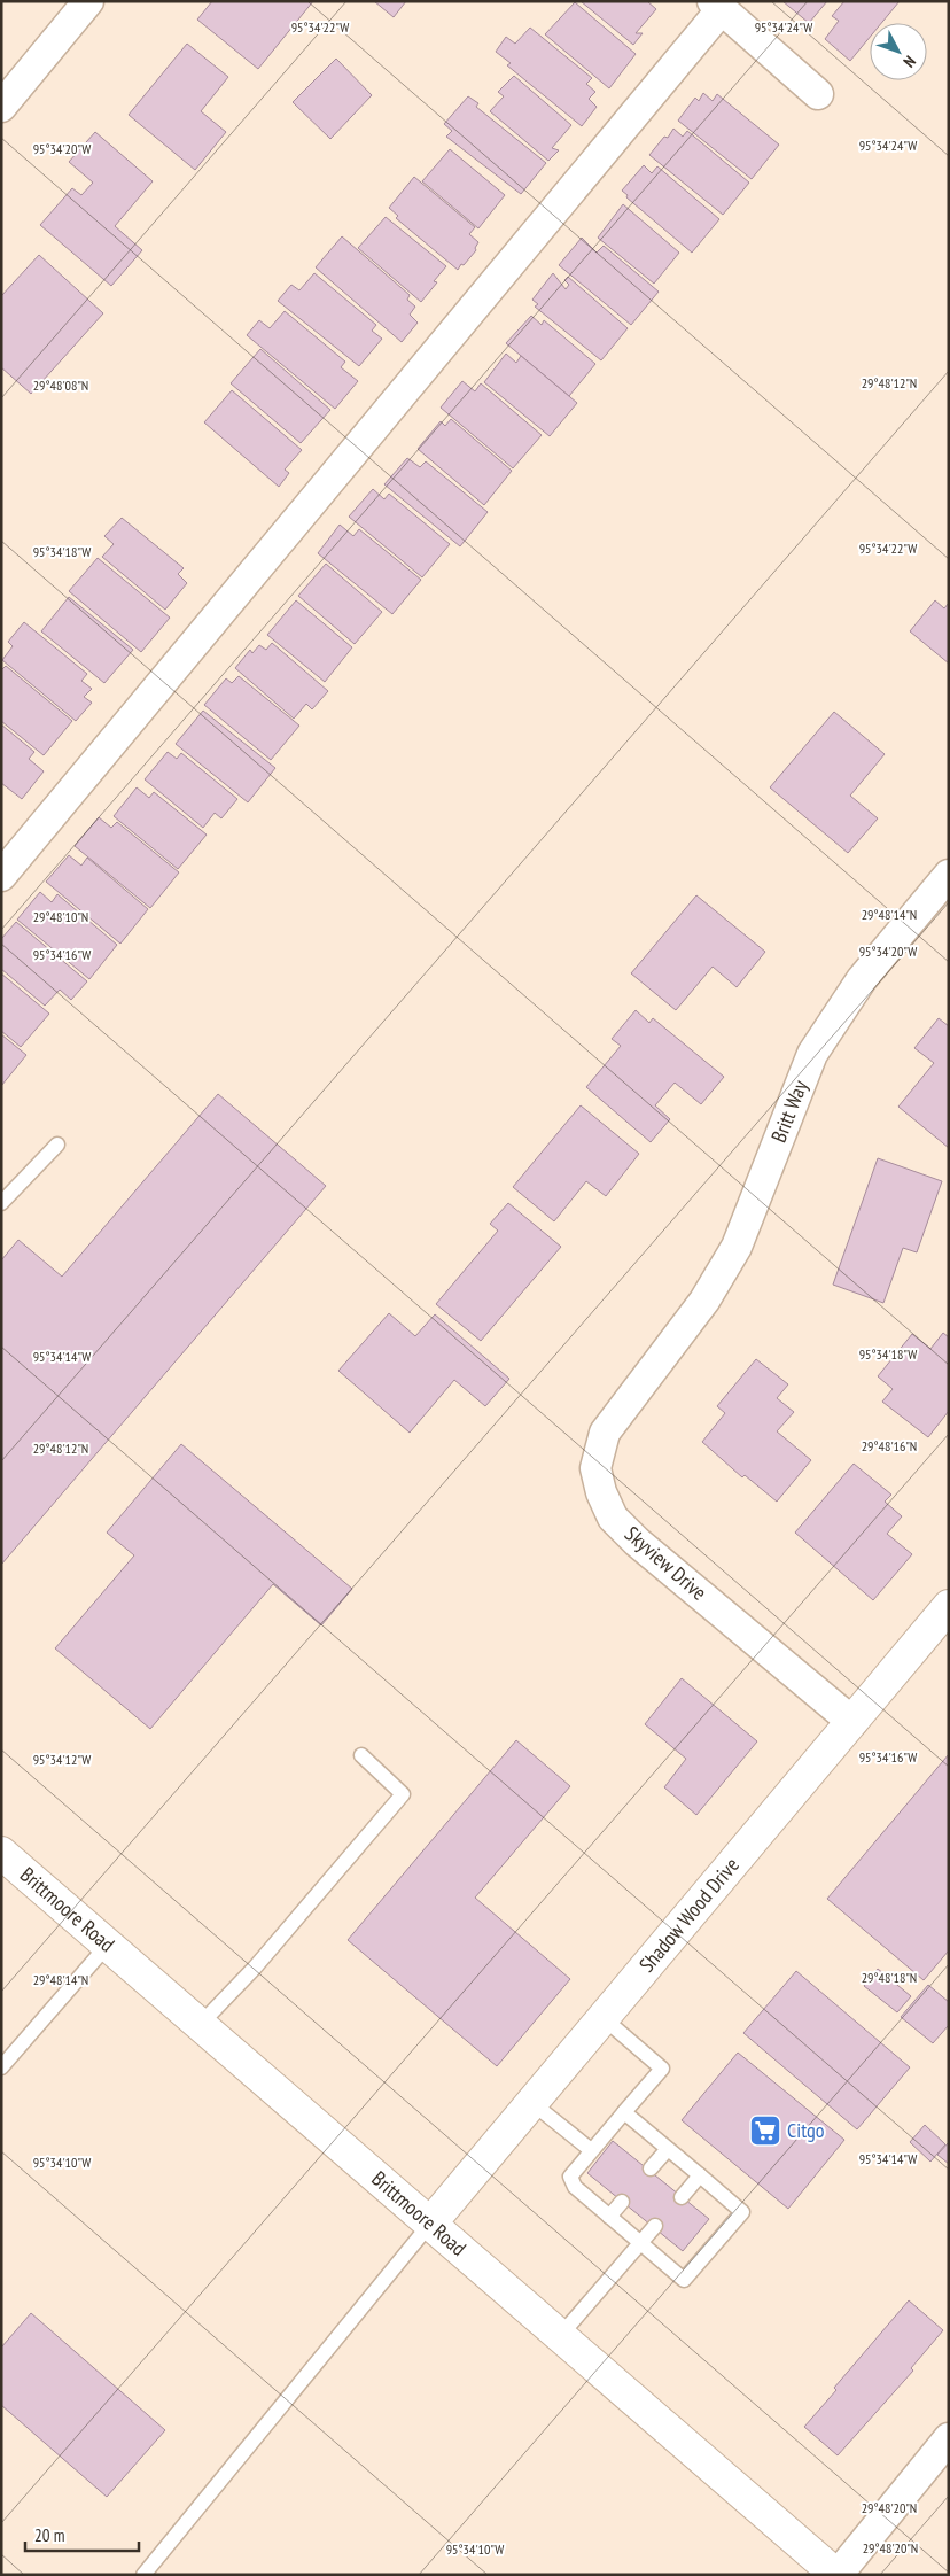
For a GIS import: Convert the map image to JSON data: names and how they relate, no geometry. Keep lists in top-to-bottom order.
{
  "streets": {
    "main road": ["Brittmoore Road", "Shadow Wood Drive"],
    "street": ["Britt Way", "Skyview Drive"]
  },
  "crossings": [
    ["Britt Way", "Skyview Drive"],
    ["Skyview Drive", "Shadow Wood Drive"],
    ["Brittmoore Road", "Shadow Wood Drive"]
  ],
  "places": {
    "supermarket": ["Citgo"]
  },
  "scale_bar": "20 m",
  "north": "bottom right",
  "coordinates": [
    "95°34'22\"W",
    "95°34'24\"W",
    "95°34'20\"W",
    "29°48'12\"N",
    "29°48'08\"N",
    "95°34'18\"W",
    "29°48'14\"N",
    "29°48'10\"N",
    "95°34'16\"W",
    "95°34'14\"W",
    "29°48'16\"N",
    "95°34'12\"W",
    "29°48'18\"N",
    "95°34'10\"W",
    "29°48'20\"N"
  ]
}
